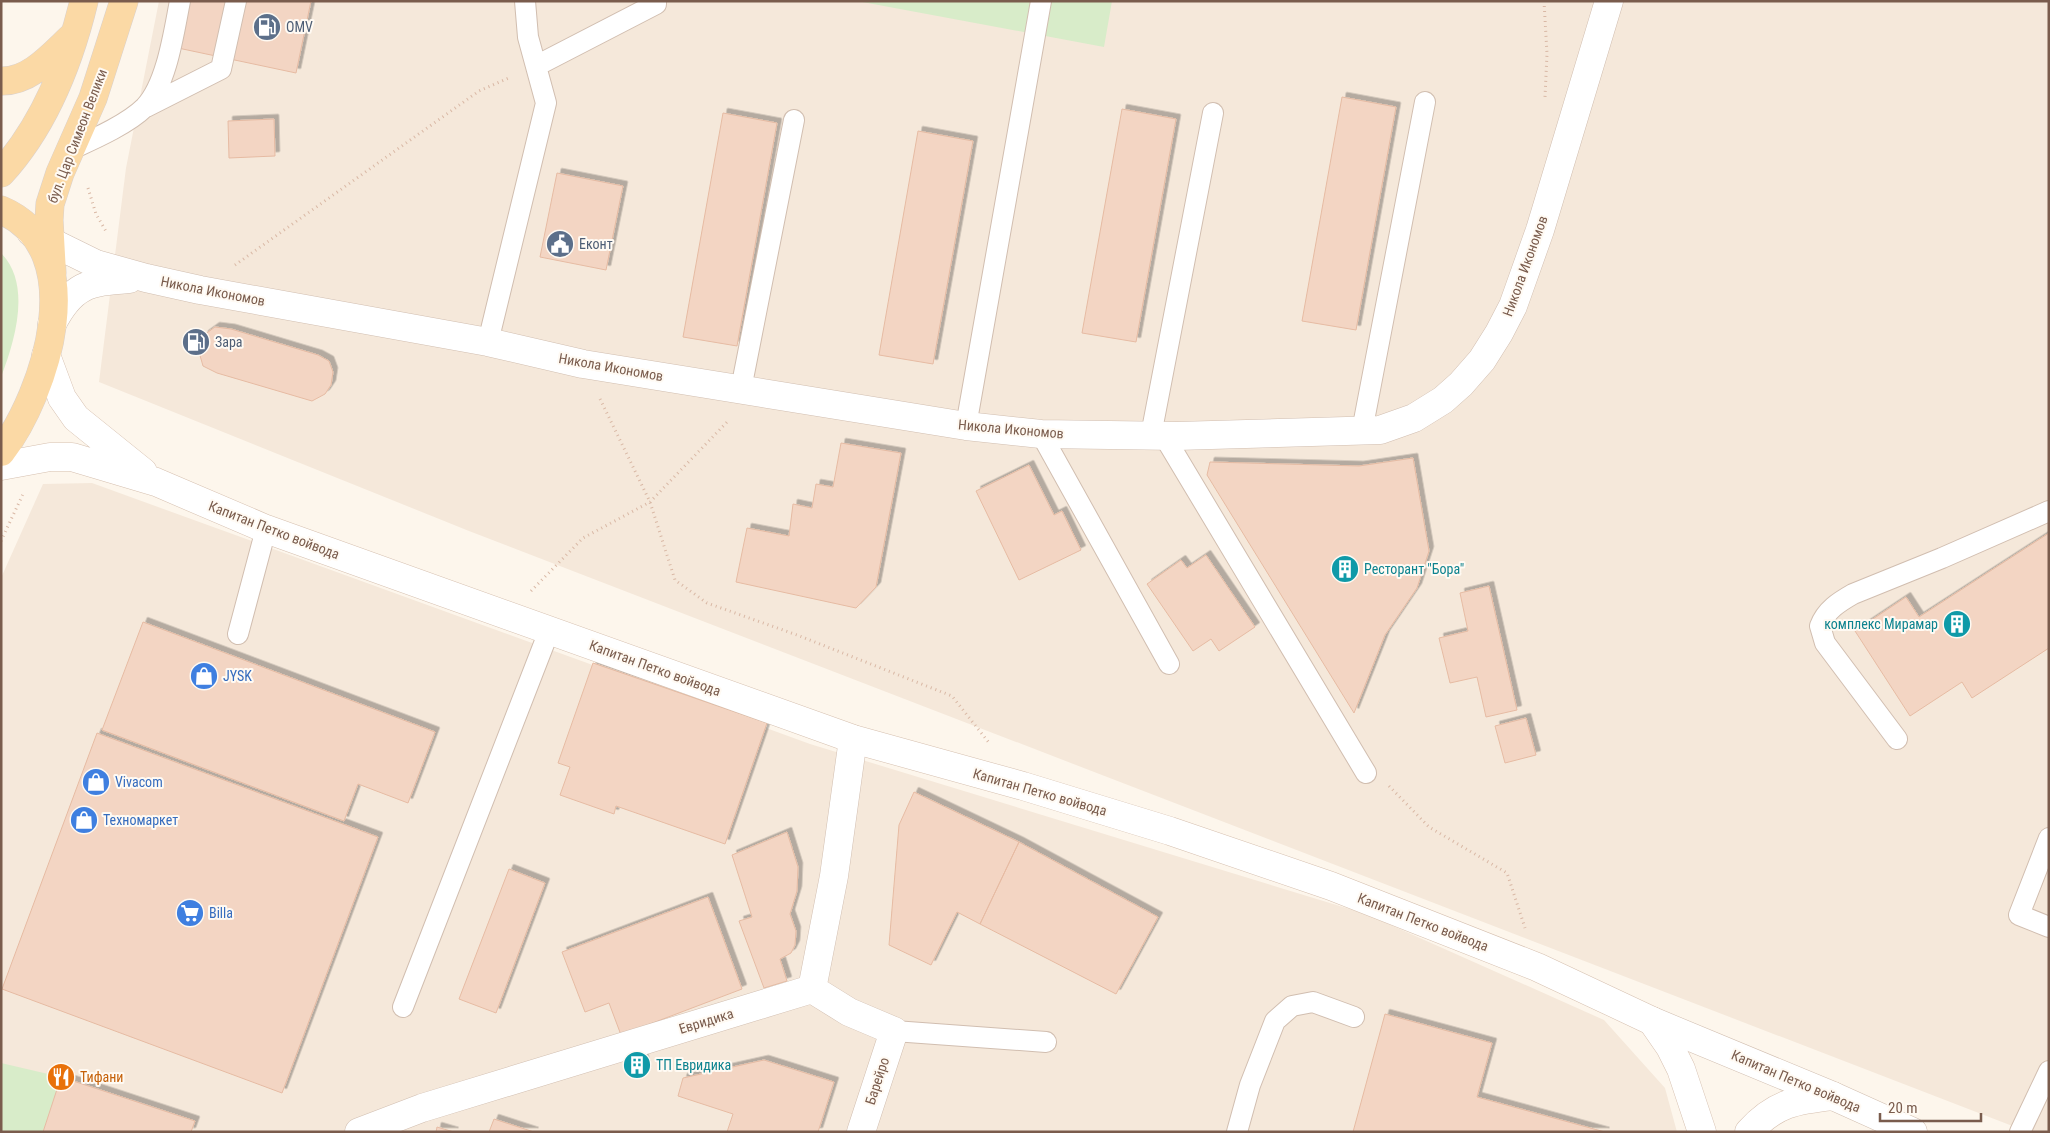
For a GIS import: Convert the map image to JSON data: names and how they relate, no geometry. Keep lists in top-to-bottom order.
{
  "streets": {
    "main road": ["бул. Цар Симеон Велики"],
    "street": [
      "Никола Икономов",
      "Капитан Петко войвода",
      "Евридика",
      "Барейро"
    ]
  },
  "crossings": [
    ["бул. Цар Симеон Велики", "Никола Икономов"],
    ["бул. Цар Симеон Велики", "Капитан Петко войвода"]
  ],
  "places": {
    "fuel station": ["OMV", "Зара"],
    "public building": ["Еконт"],
    "building": ["Ресторант \"Бора\"", "комплекс Мирамар", "ТП Евридика"],
    "shop": ["JYSK", "Vivacom", "Техномаркет"],
    "supermarket": ["Billa"],
    "restaurant": ["Тифани"]
  },
  "scale_bar": "20 m"
}
